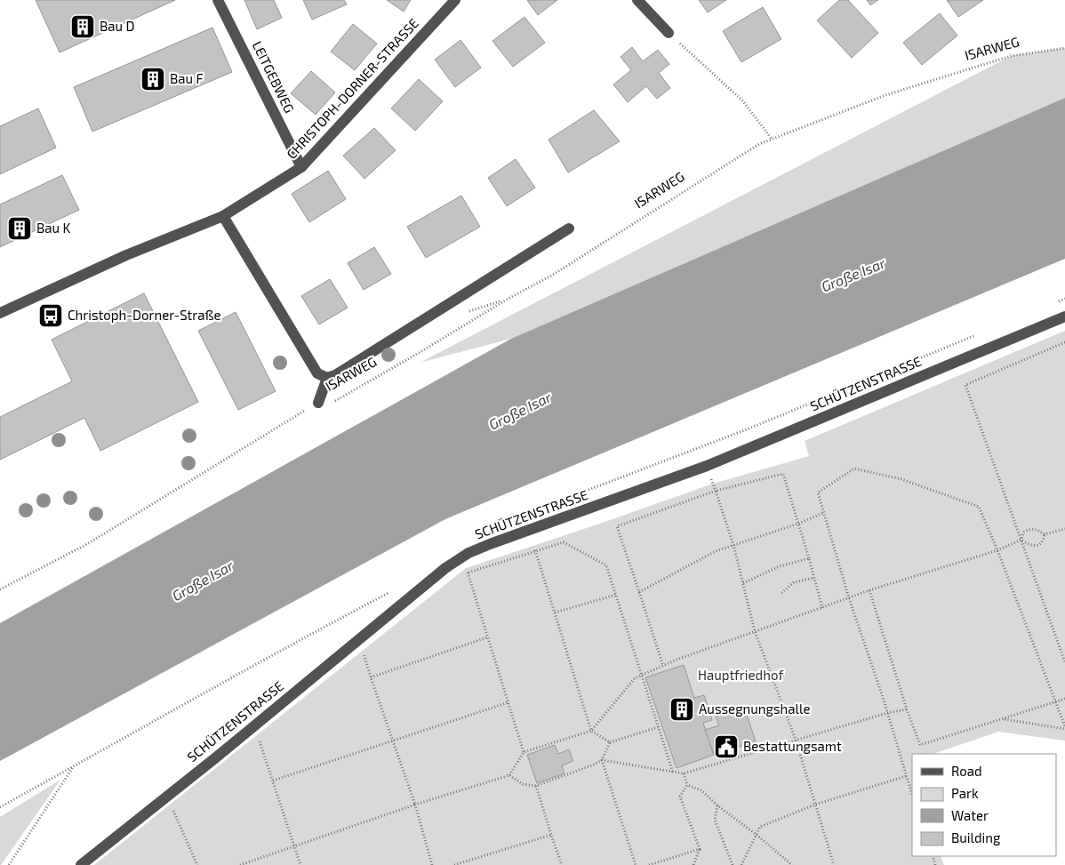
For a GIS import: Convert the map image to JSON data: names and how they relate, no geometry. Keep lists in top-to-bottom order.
{
  "streets": {
    "street": [
      "ISARWEG",
      "LEITGEBWEG",
      "CHRISTOPH-DORNER-STRASSE",
      "SCHÜTZENSTRASSE"
    ]
  },
  "crossings": [
    ["ISARWEG", "CHRISTOPH-DORNER-STRASSE"],
    ["LEITGEBWEG", "CHRISTOPH-DORNER-STRASSE"]
  ],
  "water": ["Große Isar"],
  "parks": ["Hauptfriedhof"],
  "places": {
    "building": [
      "Bau D",
      "Bau F",
      "Bau K",
      "Aussegnungshalle"
    ],
    "bus stop": ["Christoph-Dorner-Straße"],
    "public building": ["Bestattungsamt"]
  },
  "legend": [
    "Road",
    "Park",
    "Water",
    "Building"
  ]
}
